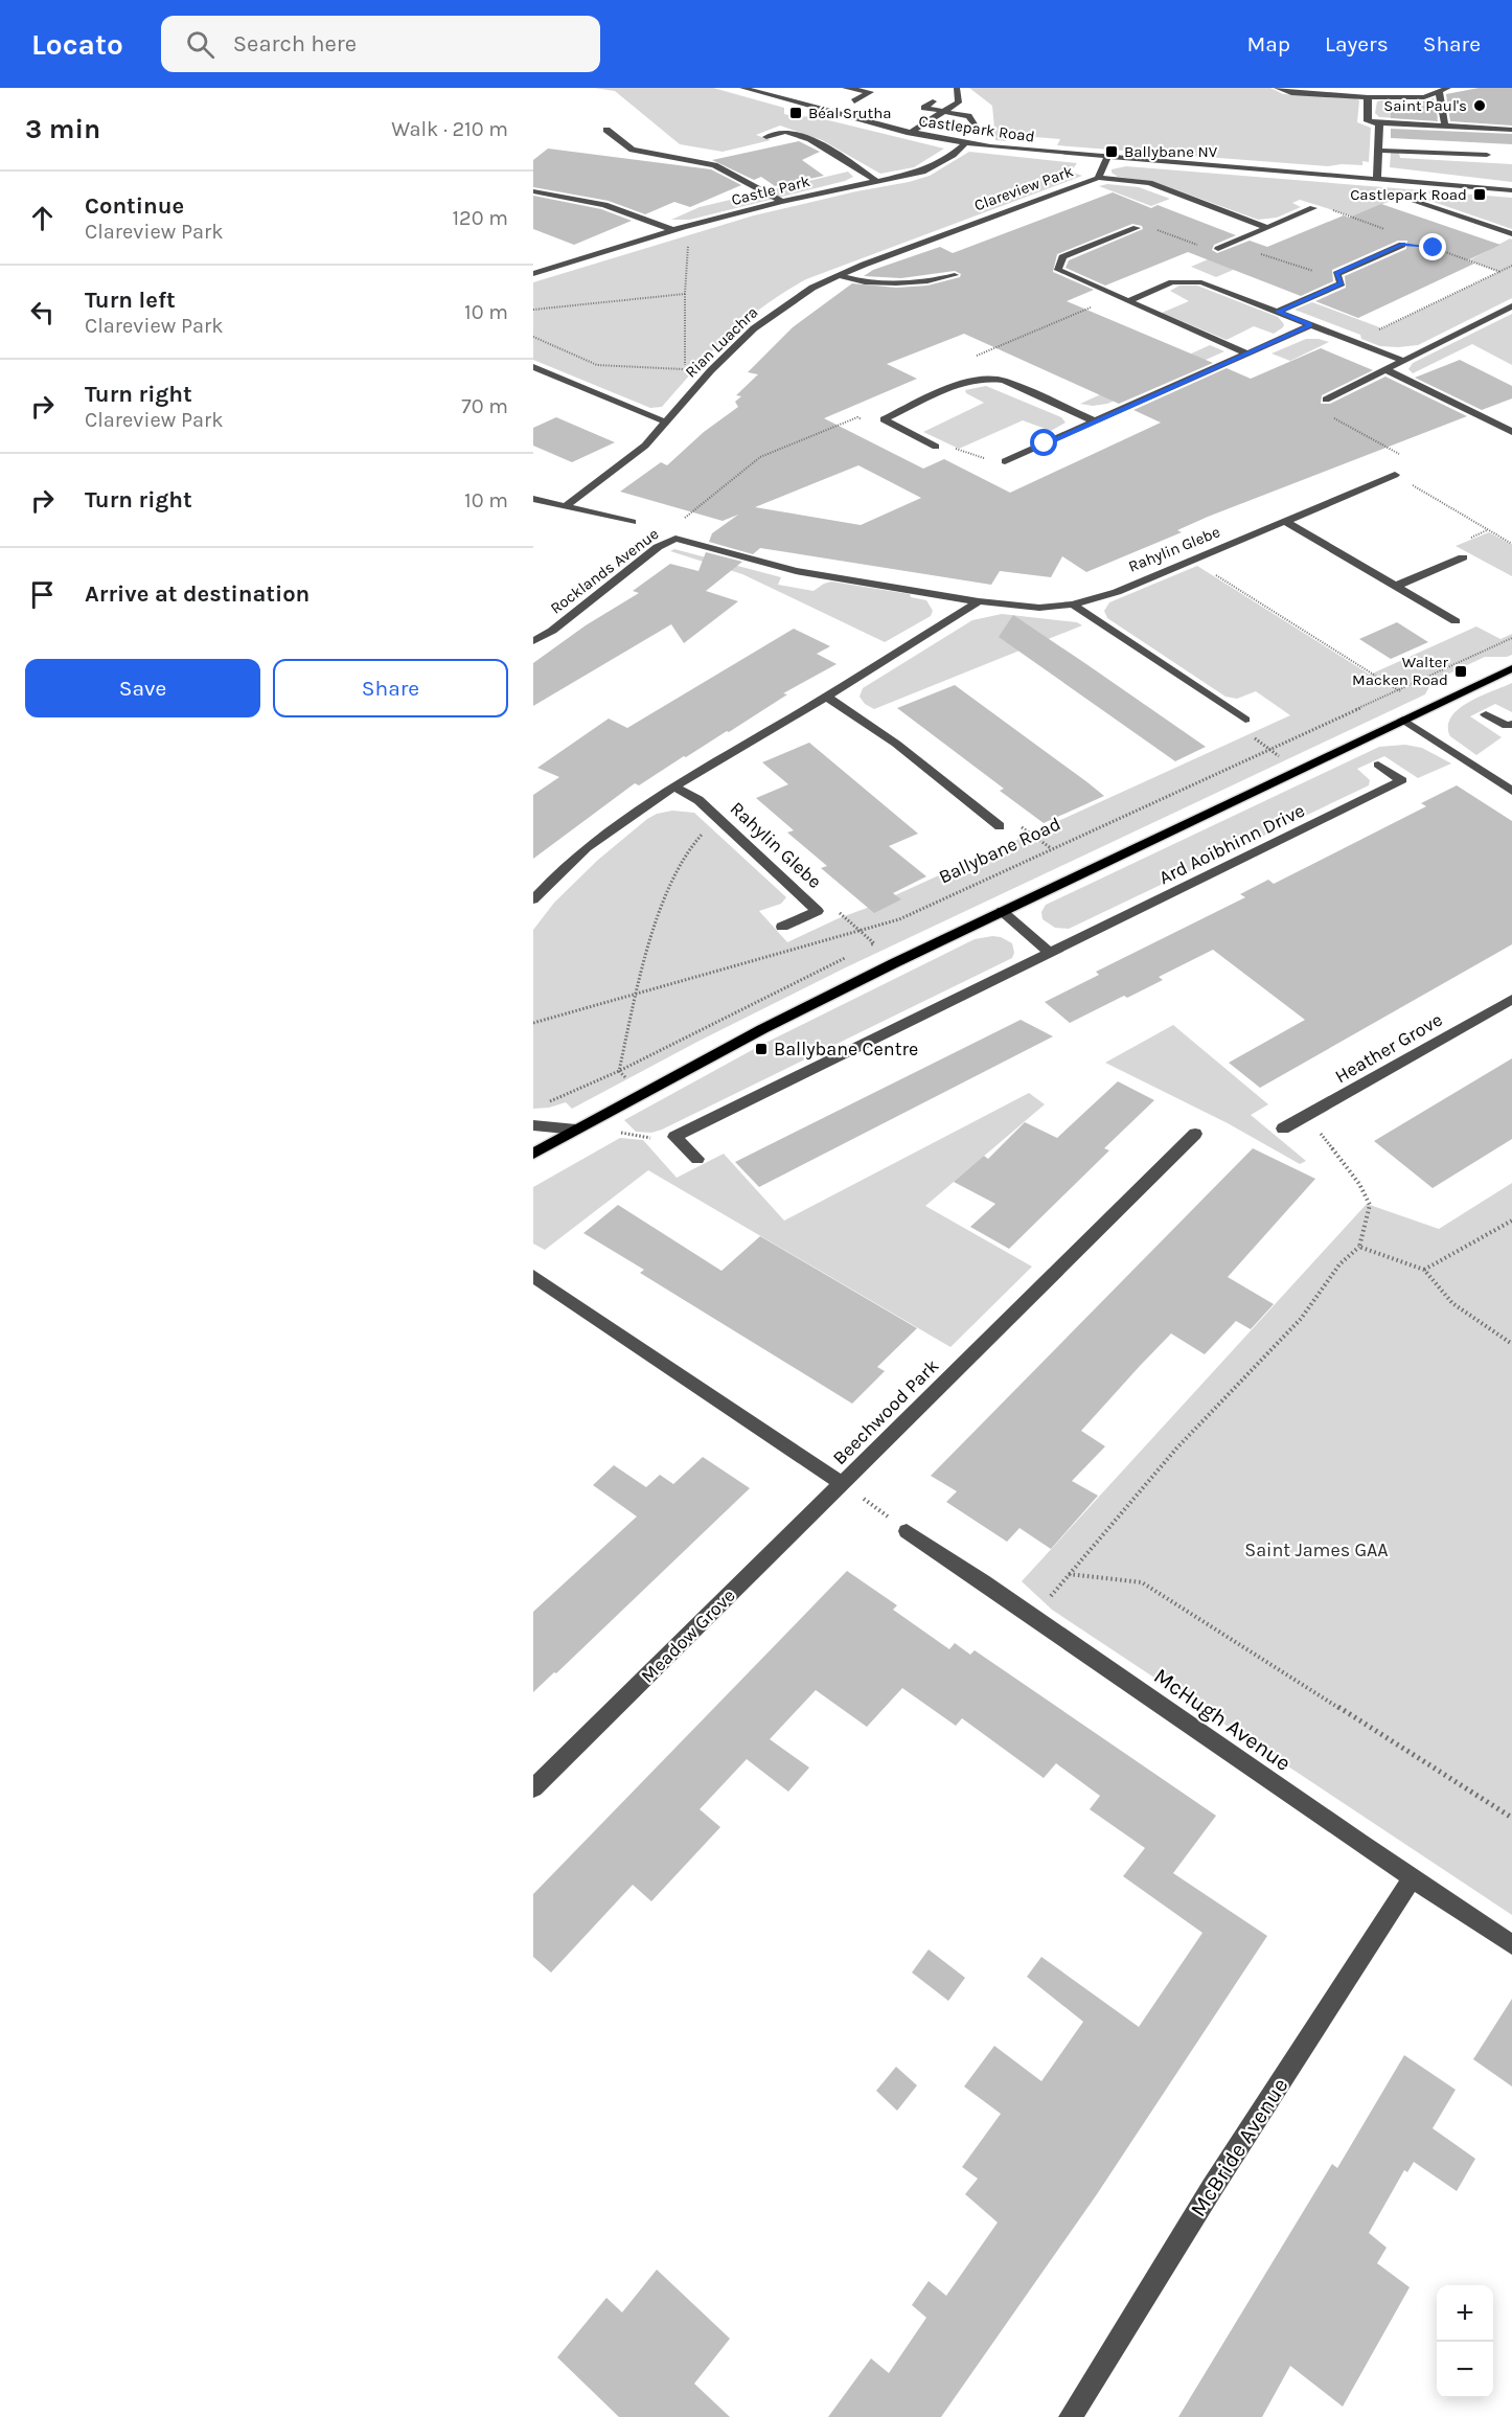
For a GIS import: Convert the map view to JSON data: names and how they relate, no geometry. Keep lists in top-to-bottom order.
{
  "streets": {
    "street": [
      "Castlepark Road",
      "Clareview Park",
      "Castle Park",
      "Rian Luachra",
      "Rahylin Glebe",
      "Rocklands Avenue",
      "Ard Aoibhinn Drive",
      "Heather Grove",
      "Beechwood Park",
      "Meadow Grove",
      "McHugh Avenue",
      "McBride Avenue"
    ],
    "path": ["Ballybane Road"]
  },
  "crossings": [
    ["Castlepark Road", "Clareview Park"],
    ["Castlepark Road", "Castle Park"],
    ["Clareview Park", "Rian Luachra"],
    ["Rahylin Glebe", "Rocklands Avenue"],
    ["Beechwood Park", "Meadow Grove"],
    ["McHugh Avenue", "McBride Avenue"]
  ],
  "parks": ["Saint James GAA"],
  "places": {
    "other": ["Saint Paul's"],
    "transit": [
      "Béal Srutha",
      "Ballybane NV",
      "Castlepark Road",
      "Walter Macken Road",
      "Ballybane Centre"
    ]
  },
  "page": {
    "header": "Locato",
    "search": "Search here",
    "nav": ["Map", "Layers", "Share"],
    "heading": ["3 min", "Walk · 210 m"],
    "list": [
      ["Continue", "Clareview Park", "120 m"],
      ["Turn left", "Clareview Park", "10 m"],
      ["Turn right", "Clareview Park", "70 m"],
      ["Turn right", "10 m"],
      "Arrive at destination"
    ],
    "buttons": ["Save", "Share"],
    "map_buttons": ["+", "−"]
  }
}
